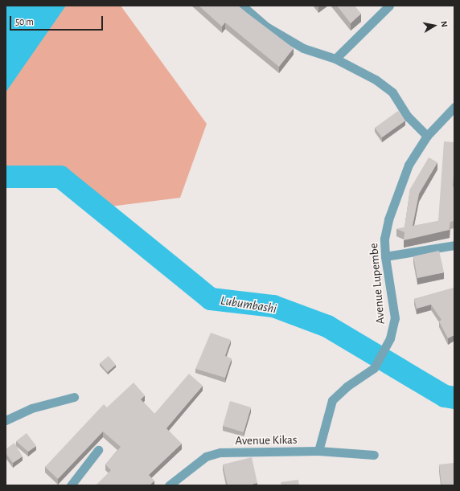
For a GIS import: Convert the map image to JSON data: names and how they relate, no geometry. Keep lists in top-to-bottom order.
{
  "streets": {
    "street": ["Avenue Lupembe", "Avenue Kikas"]
  },
  "crossings": [
    ["Avenue Lupembe", "Avenue Kikas"]
  ],
  "water": ["Lubumbashi"],
  "scale_bar": "50 m",
  "north": "right"
}
